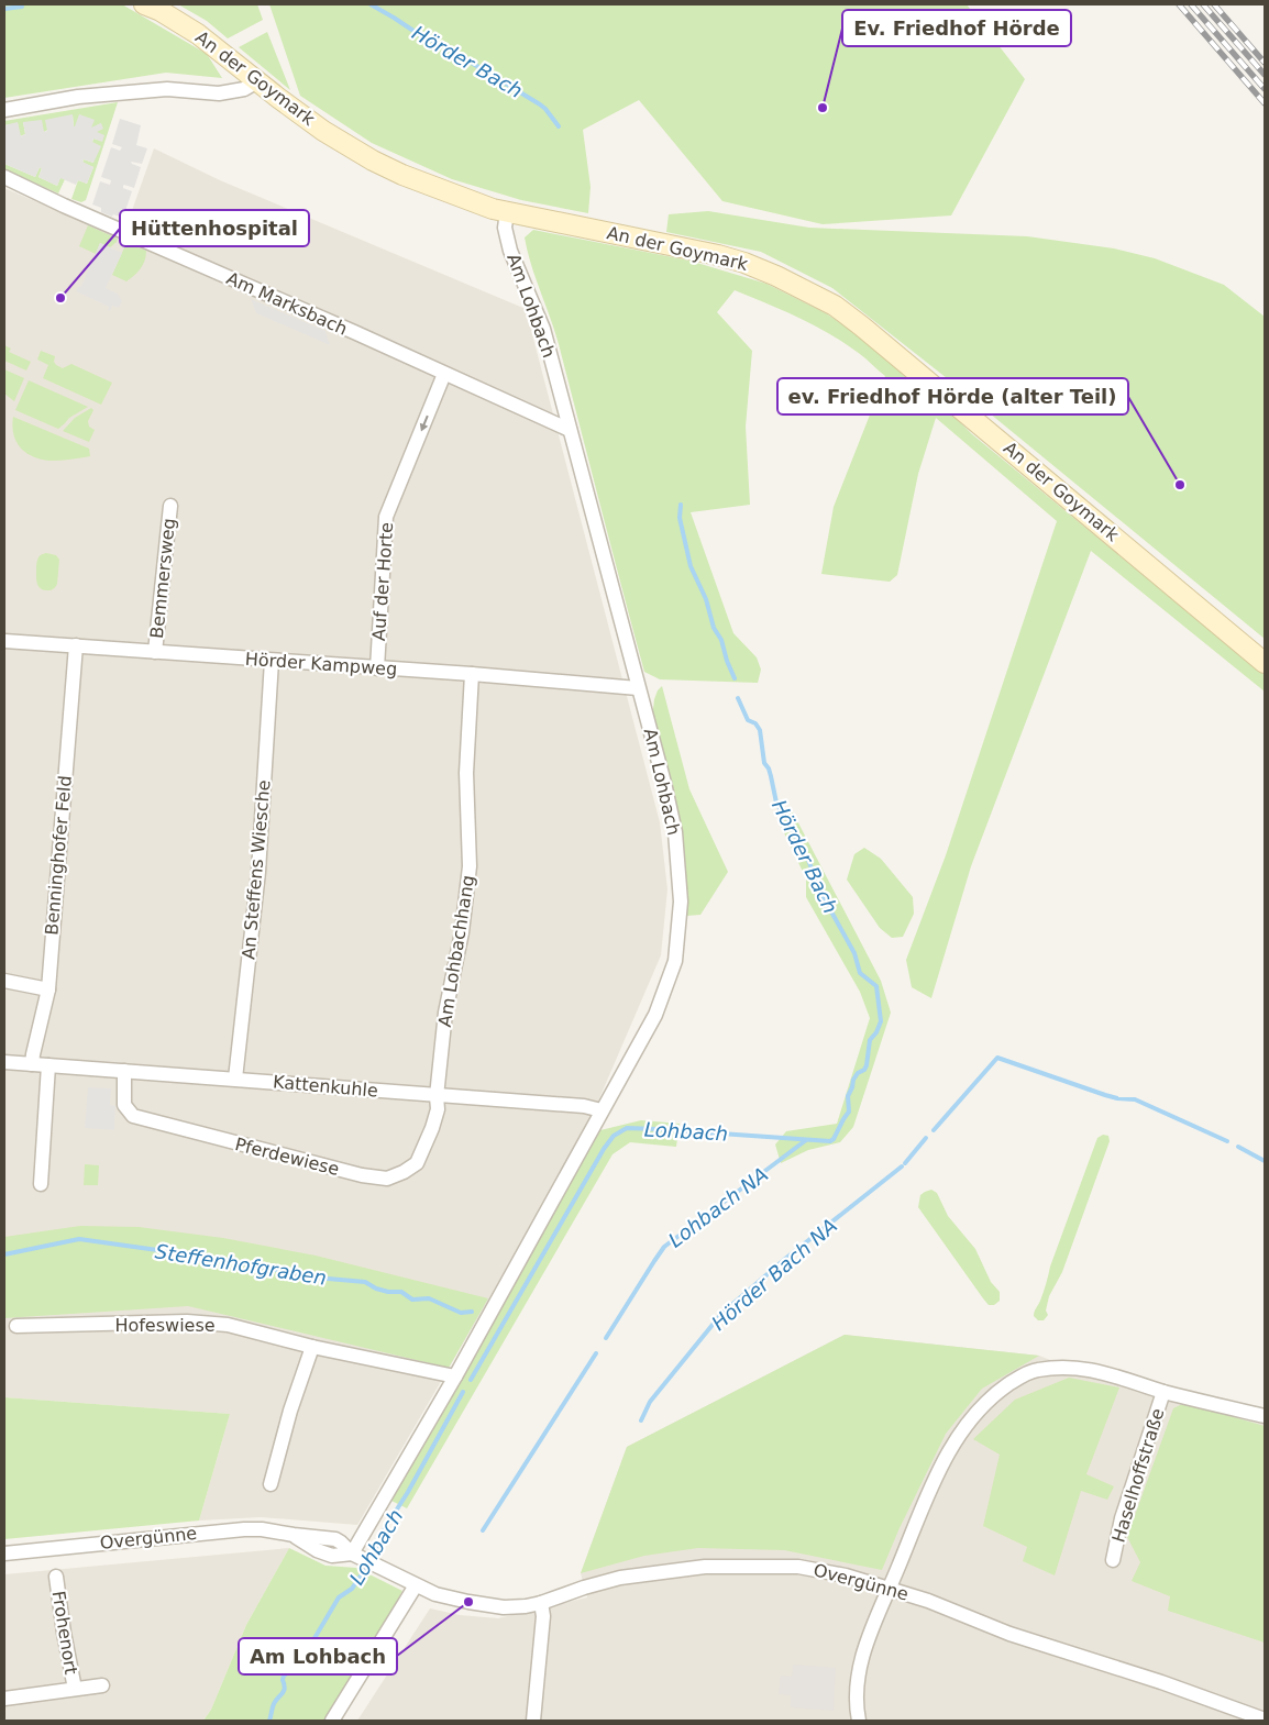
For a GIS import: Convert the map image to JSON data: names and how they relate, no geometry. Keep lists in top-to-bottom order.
{
  "streets": {
    "main road": ["An der Goymark"],
    "street": [
      "Am Marksbach",
      "Am Lohbach",
      "Bemmersweg",
      "Auf der Horte",
      "Hörder Kampweg",
      "Benninghofer Feld",
      "An Steffens Wiesche",
      "Am Lohbachhang",
      "Kattenkuhle",
      "Pferdewiese",
      "Hofeswiese",
      "Haselhoffstraße",
      "Overgünne",
      "Frohenort"
    ]
  },
  "crossings": [
    ["An der Goymark", "Am Lohbach"],
    ["Am Marksbach", "Am Lohbach"],
    ["Am Marksbach", "Auf der Horte"],
    ["Am Lohbach", "Hörder Kampweg"],
    ["Am Lohbach", "Kattenkuhle"],
    ["Am Lohbach", "Hofeswiese"],
    ["Am Lohbach", "Overgünne"],
    ["Bemmersweg", "Hörder Kampweg"],
    ["Auf der Horte", "Hörder Kampweg"],
    ["Hörder Kampweg", "Benninghofer Feld"],
    ["Hörder Kampweg", "An Steffens Wiesche"],
    ["Hörder Kampweg", "Am Lohbachhang"],
    ["Benninghofer Feld", "Kattenkuhle"],
    ["An Steffens Wiesche", "Kattenkuhle"],
    ["Am Lohbachhang", "Kattenkuhle"],
    ["Am Lohbachhang", "Pferdewiese"],
    ["Kattenkuhle", "Pferdewiese"],
    ["Haselhoffstraße", "Overgünne"]
  ],
  "one_way": ["Auf der Horte"],
  "water": [
    "Hörder Bach",
    "Lohbach",
    "Lohbach NA",
    "Steffenhofgraben",
    "Hörder Bach NA"
  ],
  "places": [
    "Ev. Friedhof Hörde",
    "Hüttenhospital",
    "ev. Friedhof Hörde (alter Teil)",
    "Am Lohbach"
  ]
}
